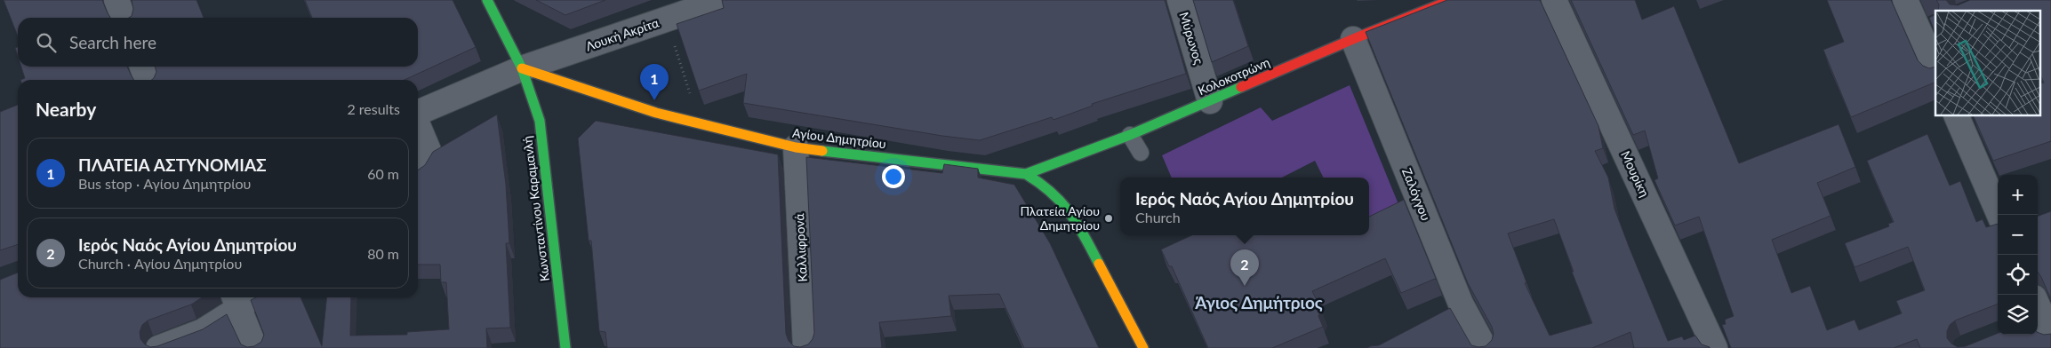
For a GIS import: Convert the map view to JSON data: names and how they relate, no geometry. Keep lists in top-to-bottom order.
{
  "streets": {
    "main road": ["Κολοκοτρώνη", "Αγίου Δημητρίου", "Κωνσταντίνου Καραμανλή"],
    "street": [
      "Λουκή Ακρίτα",
      "Μύρωνος",
      "Μουρίκη",
      "Ζαλόγγου",
      "Καλλιφρονά"
    ]
  },
  "crossings": [
    ["Λουκή Ακρίτα", "Αγίου Δημητρίου"],
    ["Λουκή Ακρίτα", "Κωνσταντίνου Καραμανλή"],
    ["Μύρωνος", "Κολοκοτρώνη"],
    ["Κολοκοτρώνη", "Αγίου Δημητρίου"],
    ["Κολοκοτρώνη", "Ζαλόγγου"],
    ["Αγίου Δημητρίου", "Κωνσταντίνου Καραμανλή"],
    ["Αγίου Δημητρίου", "Καλλιφρονά"]
  ],
  "districts": ["Άγιος Δημήτριος"],
  "places": ["Πλατεία Αγίου Δημητρίου"],
  "page": {
    "search": "Search here",
    "pins": ["1", "2"],
    "heading": ["Nearby", "2 results"],
    "list": [
      {
        "mark": "1",
        "name": "ΠΛΑΤΕΙΑ ΑΣΤΥΝΟΜΙΑΣ",
        "note": "Bus stop · Αγίου Δημητρίου",
        "value": "60 m"
      },
      {
        "mark": "2",
        "name": "Ιερός Ναός Αγίου Δημητρίου",
        "note": "Church · Αγίου Δημητρίου",
        "value": "80 m"
      }
    ],
    "map_buttons": ["+", "−"],
    "popup": ["Ιερός Ναός Αγίου Δημητρίου", "Church"]
  }
}
